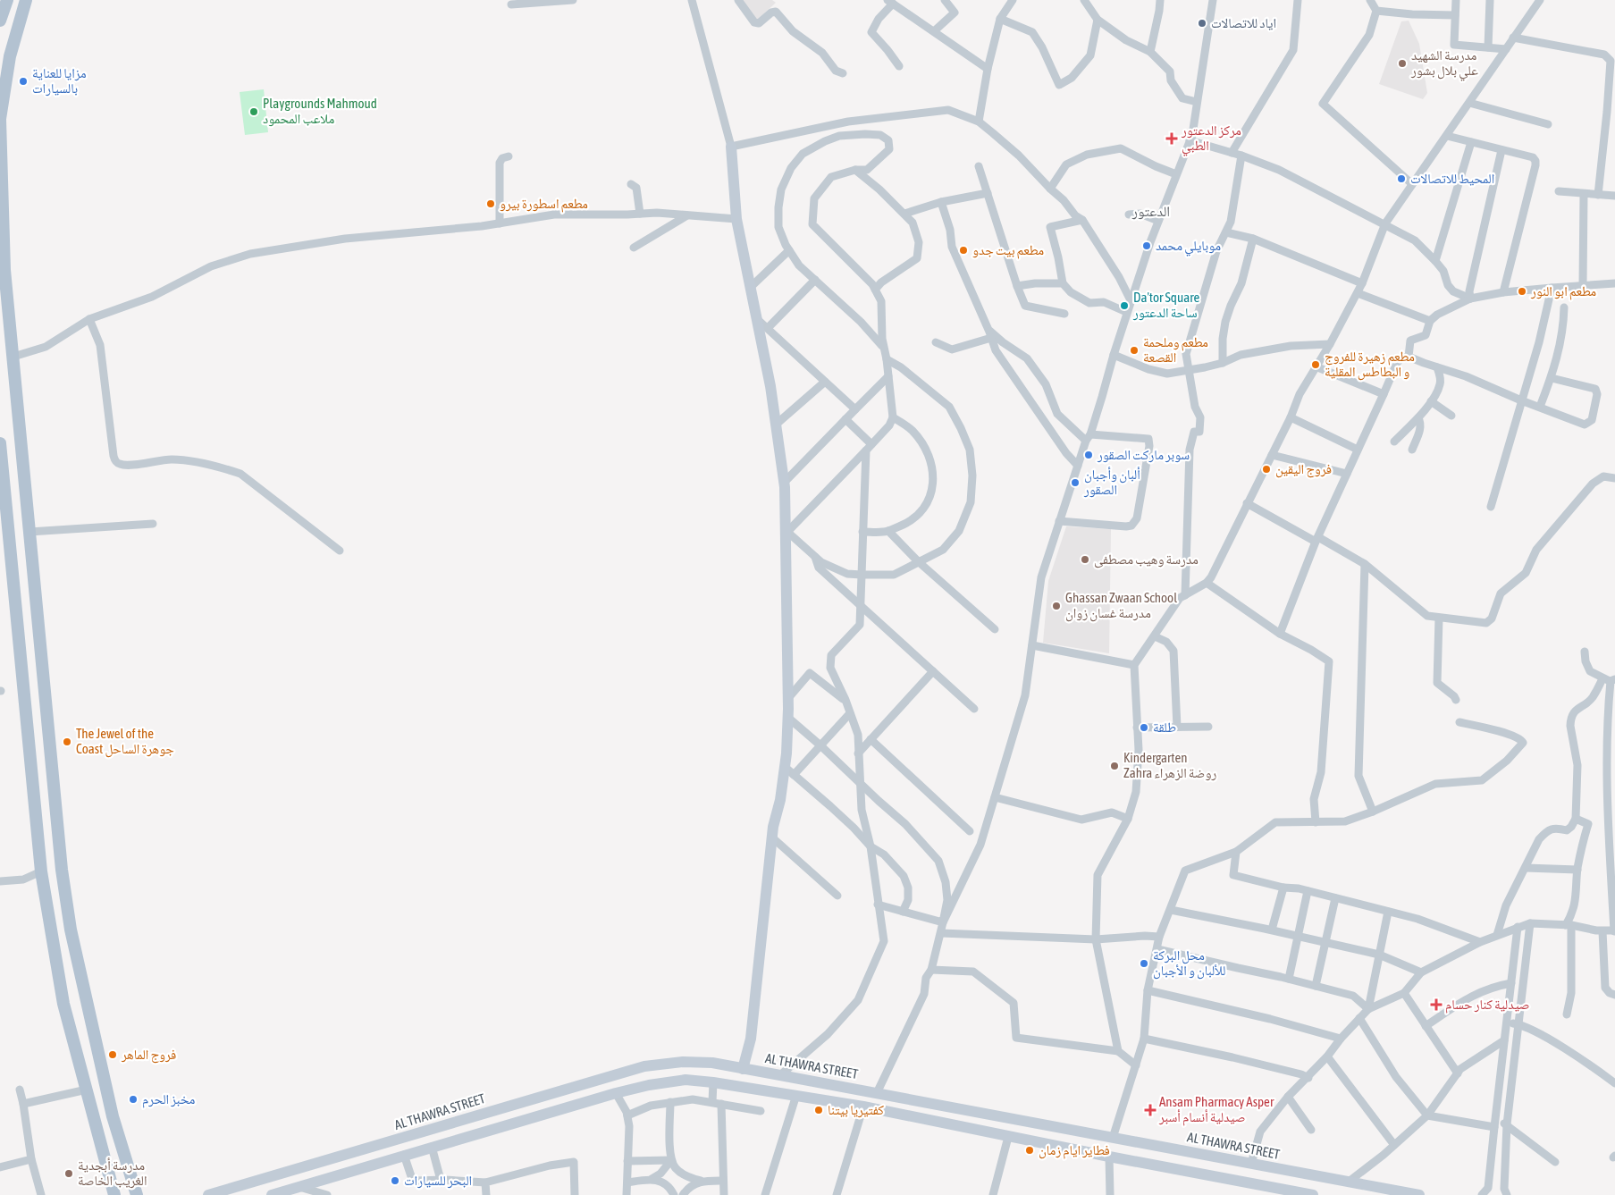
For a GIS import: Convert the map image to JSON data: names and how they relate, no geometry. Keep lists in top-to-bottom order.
{
  "streets": {
    "main road": ["AL THAWRA STREET"]
  },
  "districts": ["الدعتور"],
  "places": {
    "other": [
      "اياد للاتصالات",
      "مدرسة الشهيد علي بلال بشور",
      "مزايا للعناية بالسيارات",
      "Playgrounds Mahmoud ملاعب المحمود",
      "المحيط للاتصالات",
      "مطعم اسطورة بيرو",
      "موبايلي محمد",
      "مطعم بيت جدو",
      "مطعم ابو النور",
      "Da'tor Square ساحة الدعتور",
      "مطعم وملحمة القصعة",
      "مطعم زهيرة للفروج و البطاطس المقلية",
      "سوبر ماركت الصقور",
      "فروج اليقين",
      "ألبان وأجبان الصقور",
      "مدرسة وهيب مصطفى",
      "Ghassan Zwaan School مدرسة غسان زوان",
      "طلقة",
      "The Jewel of the Coast جوهرة الساحل",
      "Kindergarten Zahra روضة الزهراء",
      "محل البركة للألبان و الأجبان",
      "فروج الماهر",
      "مخبز الحرم",
      "كفتيريا بيتنا",
      "فطاير ايام زمان",
      "مدرسة أبجدية الغريب الخاصة",
      "البحر للسيارات"
    ],
    "health": ["مركز الدعتور الطبي", "صيدلية كنار حسام", "Ansam Pharmacy Asper صيدلية أنسام أسبر"]
  }
}
